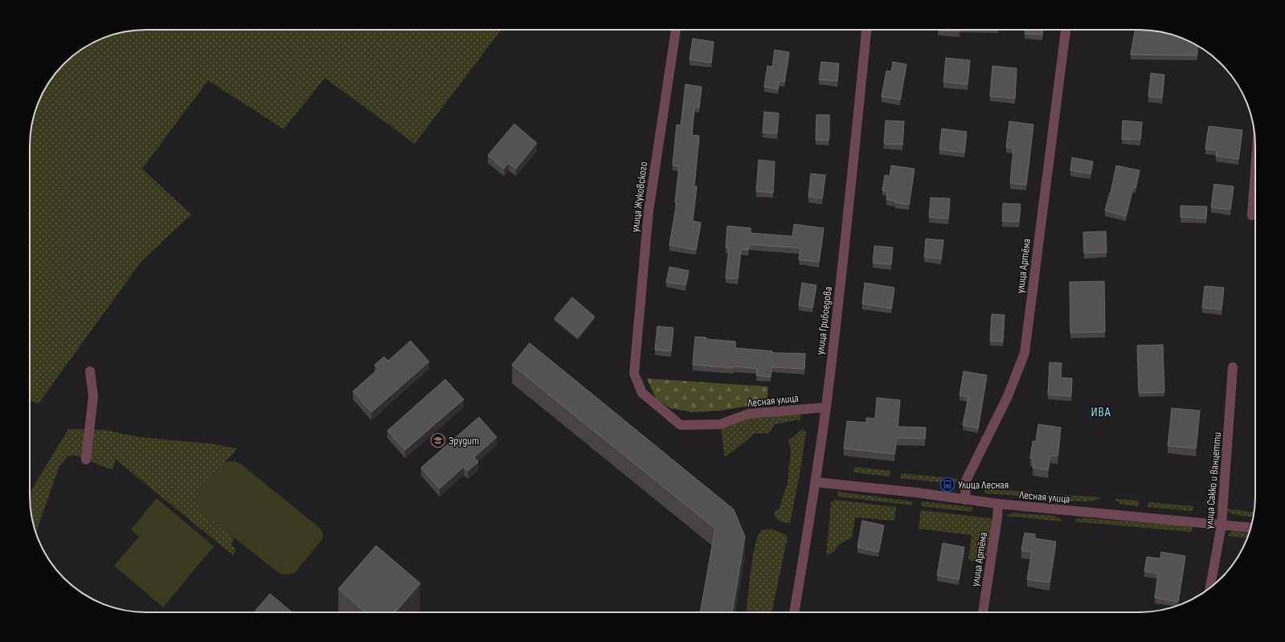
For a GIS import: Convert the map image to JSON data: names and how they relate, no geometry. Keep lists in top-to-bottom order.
{
  "streets": {
    "street": [
      "улица Жуковского",
      "улица Артёма",
      "улица Грибоедова",
      "Лесная улица",
      "улица Сакко и Ванцетти"
    ]
  },
  "crossings": [
    ["улица Жуковского", "Лесная улица"],
    ["улица Артёма", "Лесная улица"],
    ["улица Грибоедова", "Лесная улица"],
    ["Лесная улица", "улица Сакко и Ванцетти"]
  ],
  "districts": ["ИВА"],
  "places": {
    "school or university": ["Эрудит"],
    "bus stop": ["Улица Лесная"]
  }
}
